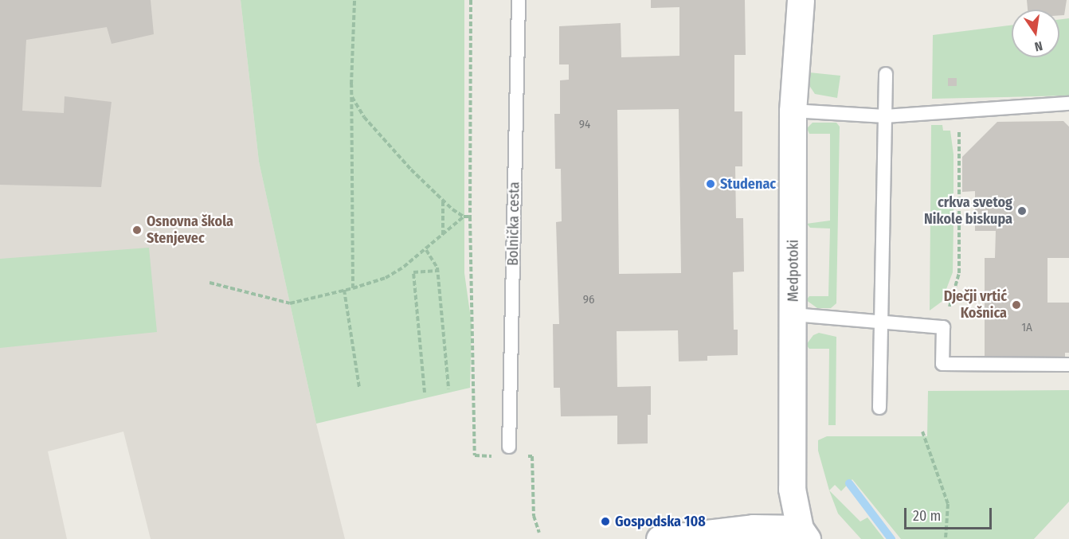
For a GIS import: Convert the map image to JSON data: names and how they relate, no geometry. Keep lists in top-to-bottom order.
{
  "streets": {
    "street": ["Medpotoki"],
    "lane": ["Bolnička cesta"]
  },
  "places": [
    "Studenac",
    "crkva svetog Nikole biskupa",
    "Osnovna škola Stenjevec",
    "Dječji vrtić Košnica",
    "Gospodska 108"
  ],
  "house_numbers": ["94", "96", "1A"],
  "scale_bar": "20 m",
  "north": "bottom"
}
